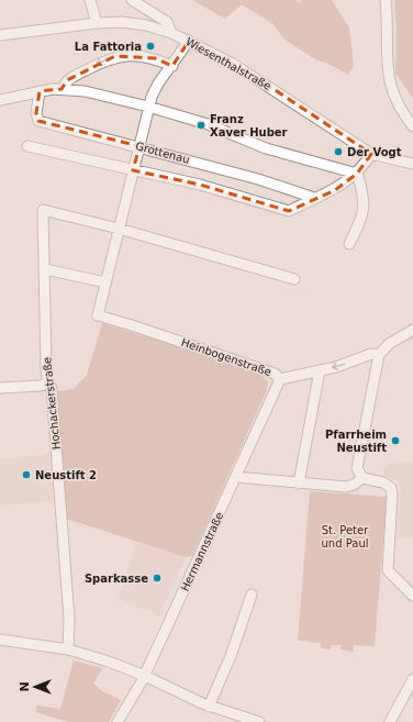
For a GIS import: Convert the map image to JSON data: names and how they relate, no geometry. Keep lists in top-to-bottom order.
{
  "streets": {
    "street": [
      "Wiesenthalstraße",
      "Grottenau",
      "Heinbogenstraße",
      "Hochackerstraße",
      "Hermannstraße"
    ]
  },
  "crossings": [
    ["Wiesenthalstraße", "Grottenau"],
    ["Heinbogenstraße", "Hermannstraße"]
  ],
  "parks": ["St. Peter und Paul"],
  "places": [
    "La Fattoria",
    "Franz Xaver Huber",
    "Der Vogt",
    "Pfarrheim Neustift",
    "Neustift 2",
    "Sparkasse"
  ],
  "north": "left"
}
